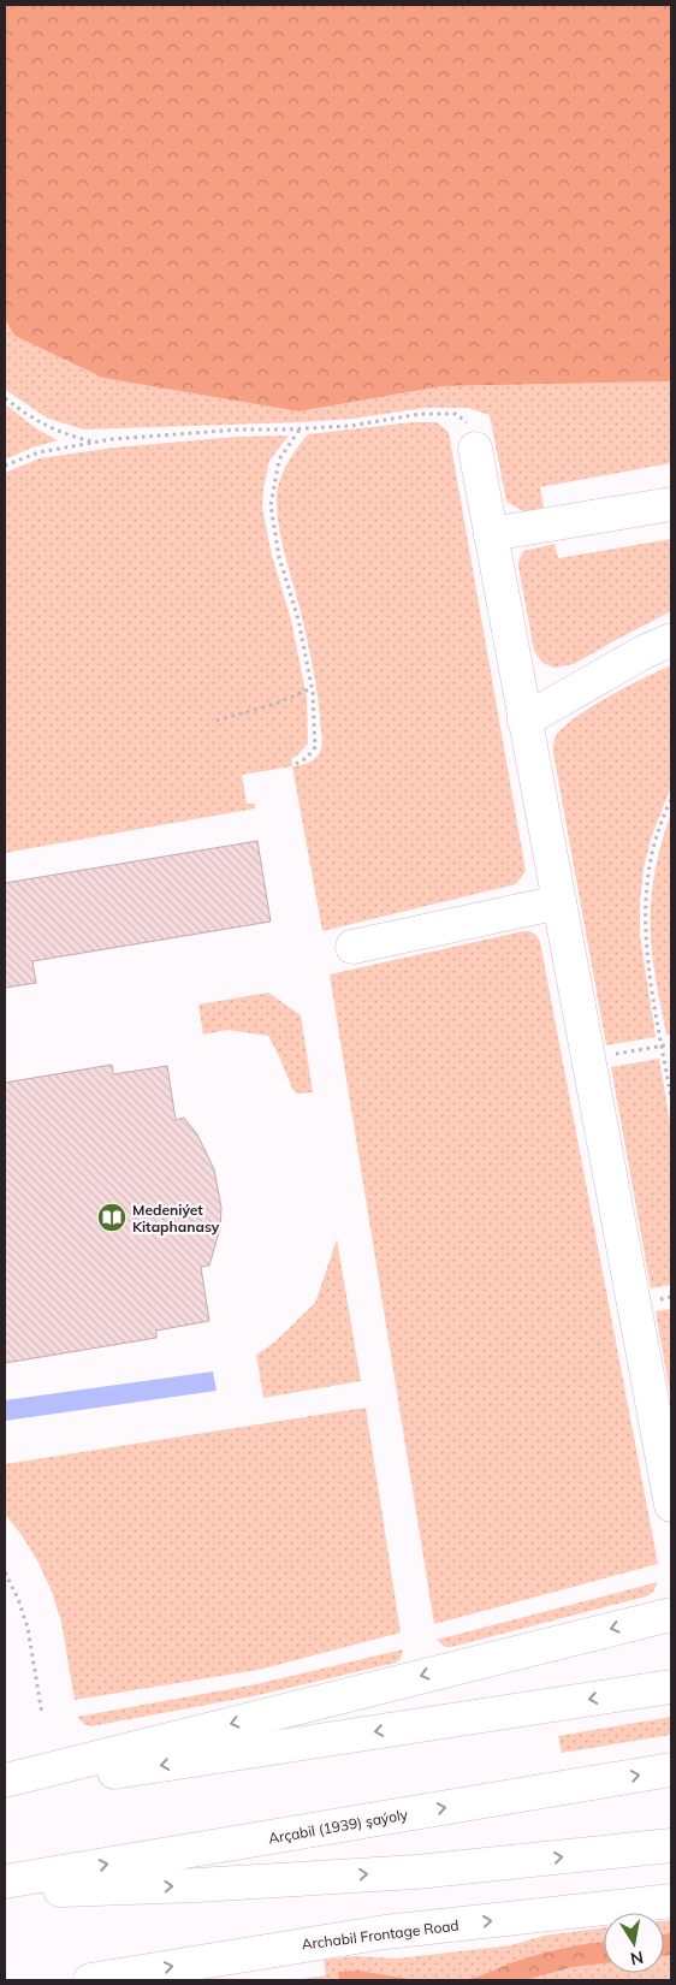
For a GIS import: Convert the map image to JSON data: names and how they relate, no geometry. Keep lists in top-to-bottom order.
{
  "streets": {
    "main road": ["Arçabil (1939) şaýoly", "Archabil Frontage Road"]
  },
  "places": {
    "library": ["Medeniýet Kitaphanasy"]
  },
  "north": "bottom"
}
